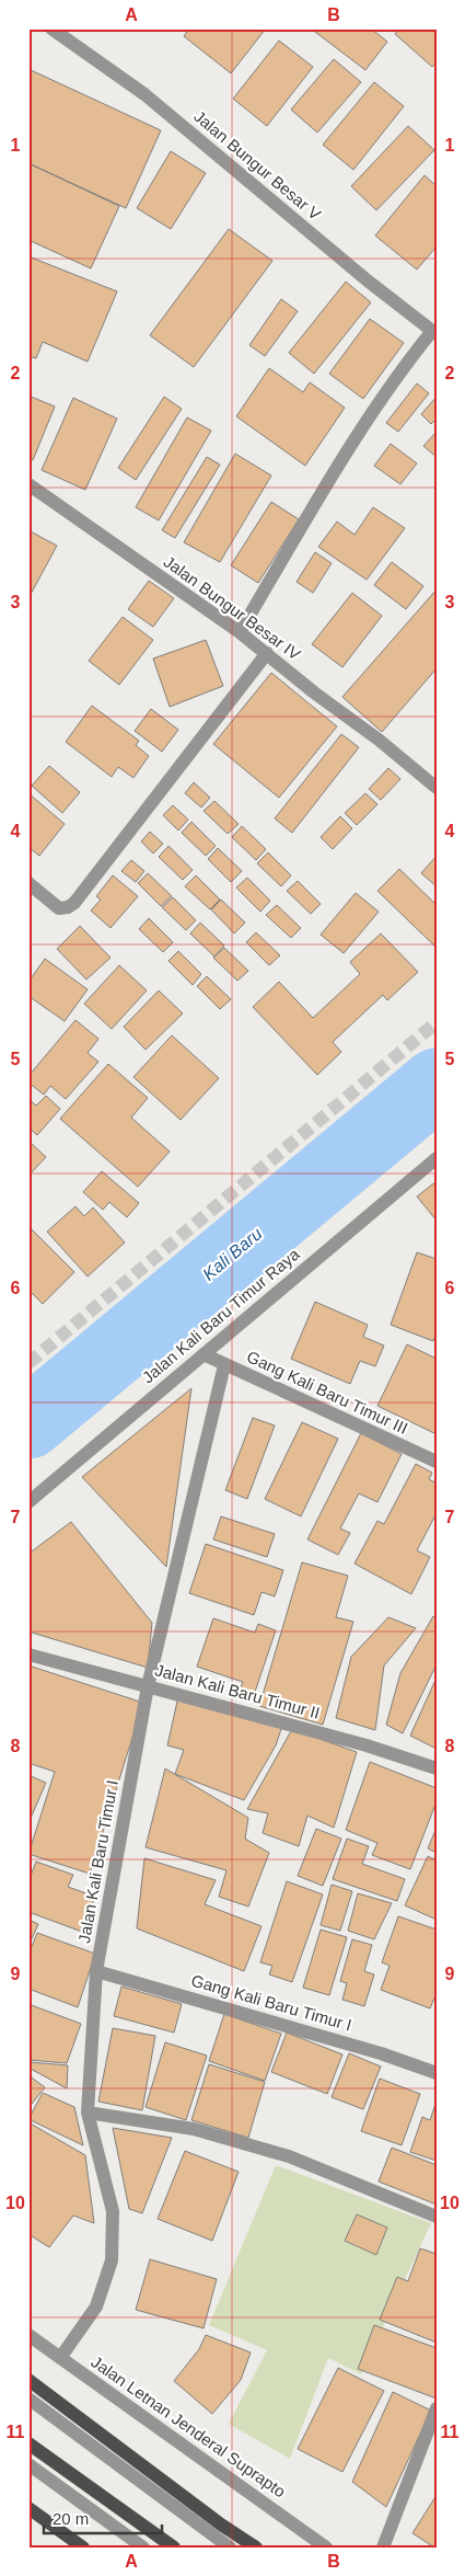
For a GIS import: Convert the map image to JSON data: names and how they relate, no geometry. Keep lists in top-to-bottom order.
{
  "streets": {
    "street": [
      "Jalan Bungur Besar V",
      "Jalan Bungur Besar IV",
      "Jalan Kali Baru Timur Raya",
      "Gang Kali Baru Timur III",
      "Jalan Kali Baru Timur II",
      "Jalan Kali Baru Timur I",
      "Gang Kali Baru Timur I",
      "Jalan Letnan Jenderal Suprapto"
    ]
  },
  "crossings": [
    ["Jalan Kali Baru Timur Raya", "Gang Kali Baru Timur III"],
    ["Gang Kali Baru Timur III", "Jalan Kali Baru Timur I"],
    ["Jalan Kali Baru Timur II", "Jalan Kali Baru Timur I"],
    ["Jalan Kali Baru Timur I", "Gang Kali Baru Timur I"],
    ["Jalan Kali Baru Timur I", "Jalan Letnan Jenderal Suprapto"]
  ],
  "water": ["Kali Baru"],
  "scale_bar": "20 m",
  "grid": {
    "columns": ["A", "B"],
    "rows": [
      "1",
      "2",
      "3",
      "4",
      "5",
      "6",
      "7",
      "8",
      "9",
      "10",
      "11"
    ]
  }
}
